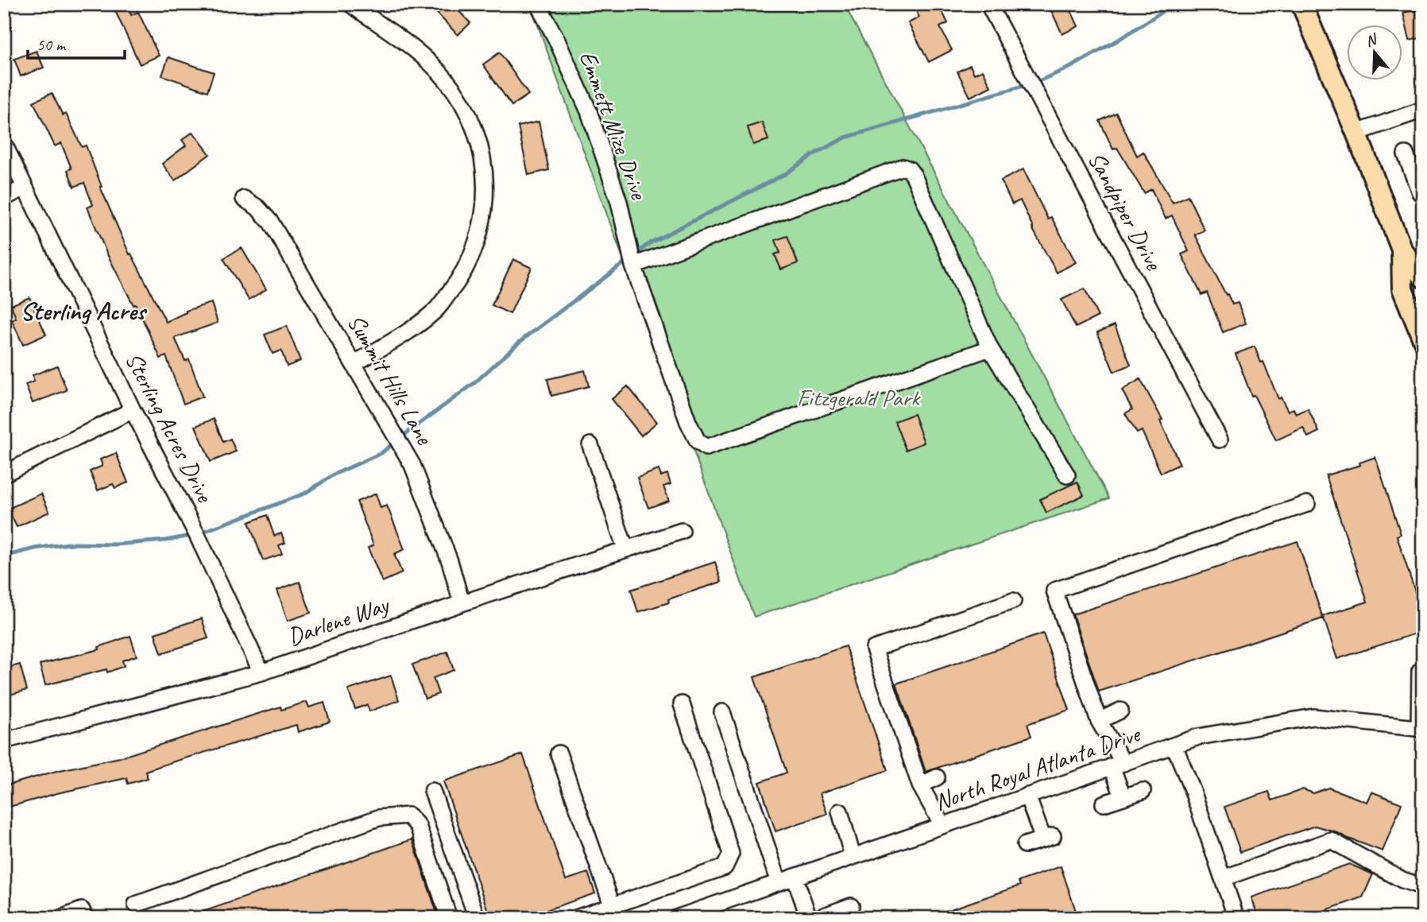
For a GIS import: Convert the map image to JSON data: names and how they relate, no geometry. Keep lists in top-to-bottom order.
{
  "streets": {
    "street": [
      "Emmett Mize Drive",
      "Sandpiper Drive",
      "Summit Hills Lane",
      "Sterling Acres Drive",
      "Darlene Way",
      "North Royal Atlanta Drive"
    ]
  },
  "crossings": [
    ["Summit Hills Lane", "Darlene Way"],
    ["Sterling Acres Drive", "Darlene Way"]
  ],
  "districts": ["Sterling Acres"],
  "parks": ["Fitzgerald Park"],
  "scale_bar": "50 m",
  "north": "top"
}
